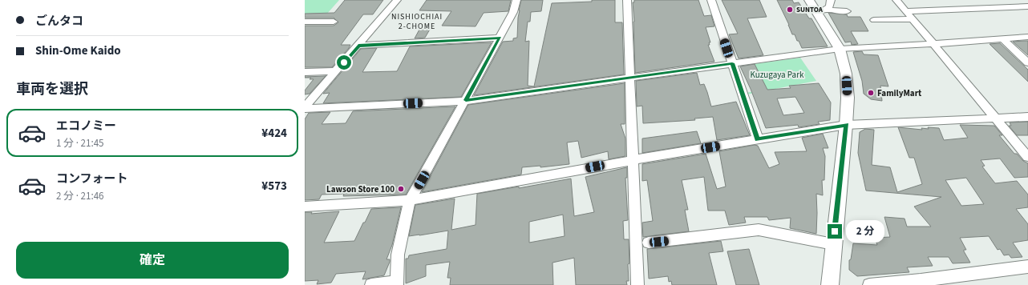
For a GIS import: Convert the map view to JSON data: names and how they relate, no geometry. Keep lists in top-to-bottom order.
{
  "districts": ["NISHIOCHIAI 2-CHOME"],
  "parks": ["Kuzugaya Park"],
  "places": ["SUNTOA", "FamilyMart", "Lawson Store 100"],
  "page": {
    "banner": ["ごんタコ", "Shin-Ome Kaido"],
    "heading": "車両を選択",
    "list": [
      {
        "name": "エコノミー",
        "note": "1 分 · 21:45",
        "value": "¥424"
      },
      {
        "name": "コンフォート",
        "note": "2 分 · 21:46",
        "value": "¥573"
      }
    ],
    "bubble": "2 分",
    "buttons": "確定"
  }
}
